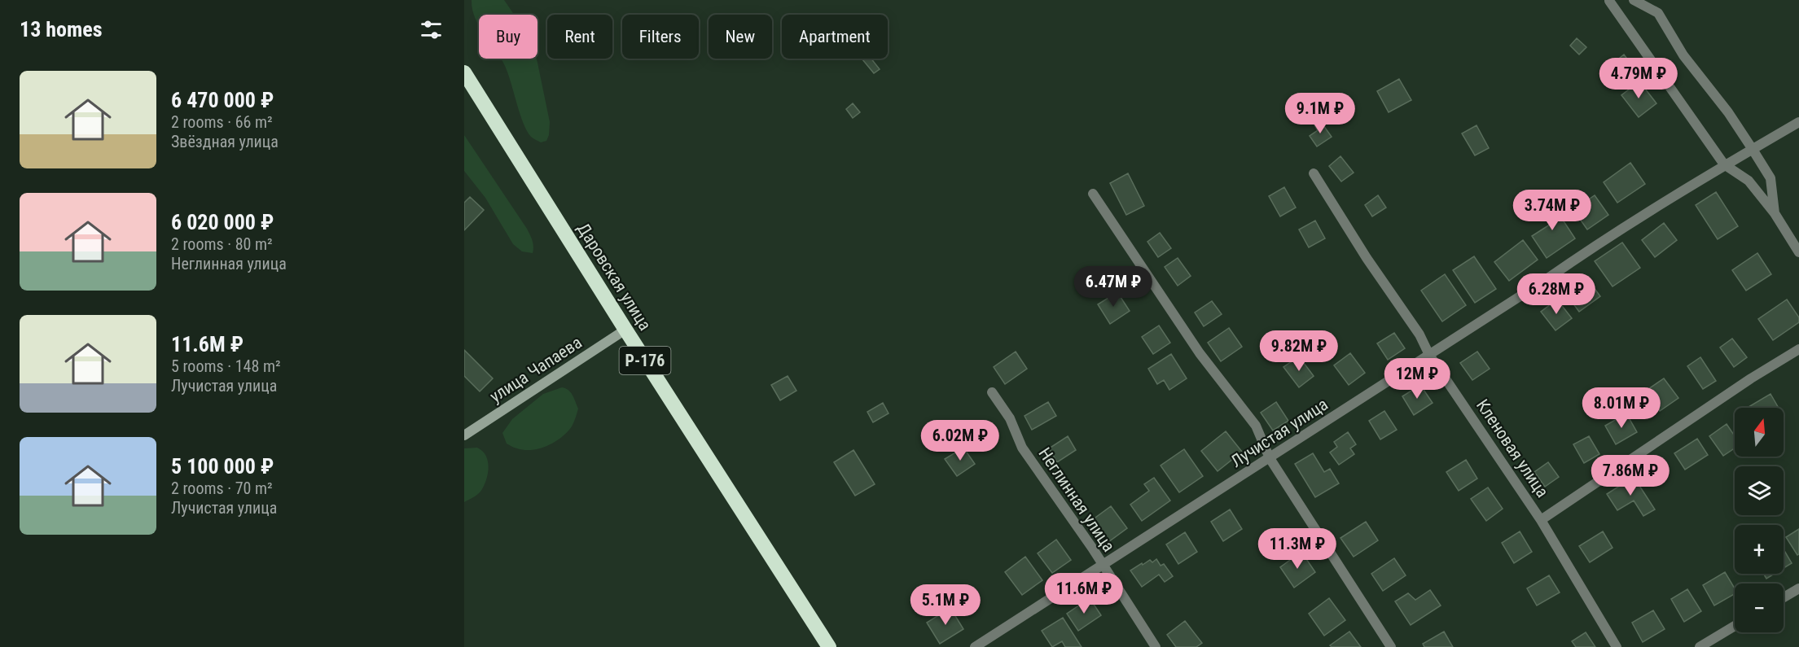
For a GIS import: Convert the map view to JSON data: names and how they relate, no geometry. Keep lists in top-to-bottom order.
{
  "streets": {
    "highway": ["Даровская улица", "Р-176"],
    "street": [
      "улица Чапаева",
      "Лучистая улица",
      "Кленовая улица",
      "Неглинная улица"
    ]
  },
  "crossings": [
    ["Даровская улица", "улица Чапаева"],
    ["Лучистая улица", "Кленовая улица"],
    ["Лучистая улица", "Неглинная улица"]
  ],
  "north": "top",
  "page": {
    "heading": "13 homes",
    "chip": [
      "Buy",
      "Rent",
      "Filters",
      "New",
      "Apartment"
    ],
    "price": [
      "4.79M ₽",
      "9.1M ₽",
      "3.74M ₽",
      "6.47M ₽",
      "6.28M ₽",
      "9.82M ₽",
      "12M ₽",
      "8.01M ₽",
      "6.02M ₽",
      "7.86M ₽",
      "11.3M ₽",
      "11.6M ₽",
      "5.1M ₽"
    ],
    "list": [
      {
        "name": "6 470 000 ₽",
        "note": "2 rooms · 66 m² · Звёздная улица"
      },
      {
        "name": "6 020 000 ₽",
        "note": "2 rooms · 80 m² · Неглинная улица"
      },
      {
        "name": "11.6M ₽",
        "note": "5 rooms · 148 m² · Лучистая улица"
      },
      {
        "name": "5 100 000 ₽",
        "note": "2 rooms · 70 m² · Лучистая улица"
      }
    ],
    "map_buttons": ["+", "−"]
  }
}
